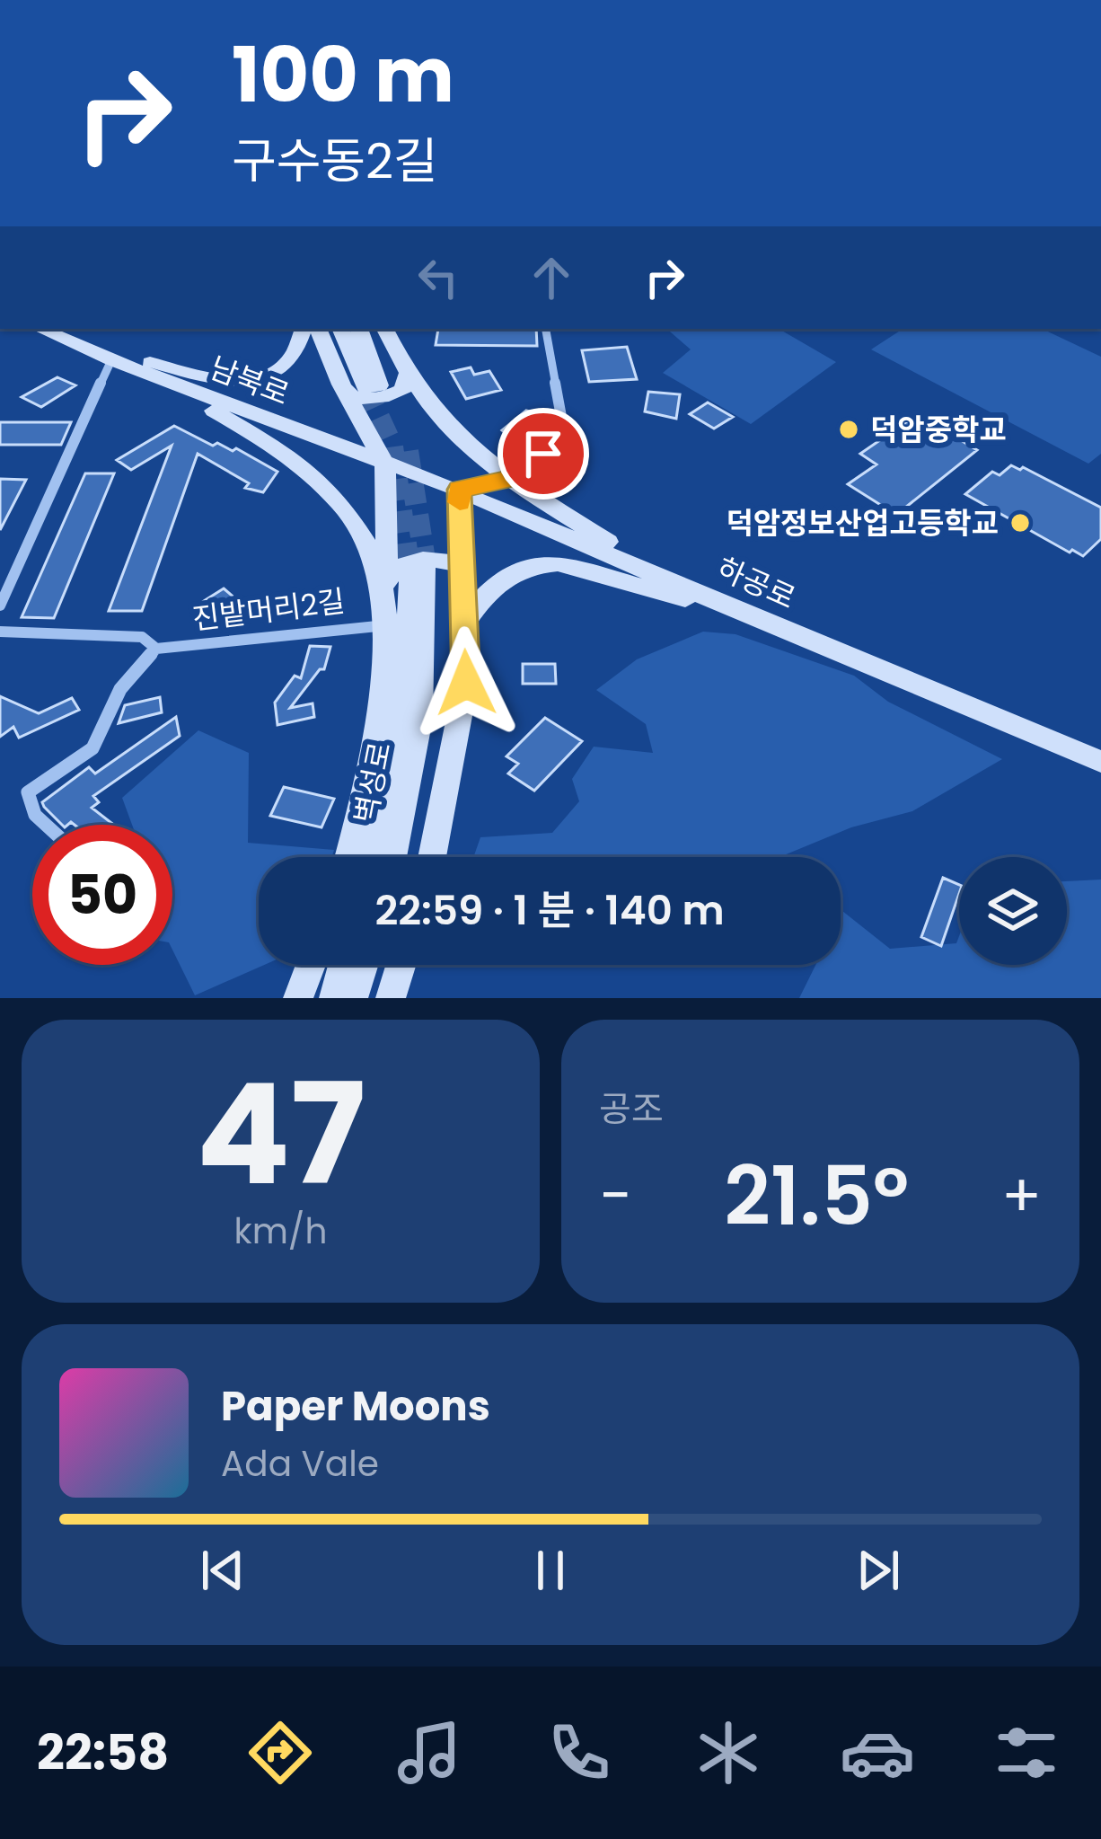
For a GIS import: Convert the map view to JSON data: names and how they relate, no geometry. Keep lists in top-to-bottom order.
{
  "streets": {
    "main road": ["남북로", "하공로", "벽성로"],
    "street": ["진밭머리2길"]
  },
  "crossings": [
    ["남북로", "하공로"]
  ],
  "places": ["덕암중학교", "덕암정보산업고등학교"],
  "page": {
    "turn": ["100 m", "구수동2길"],
    "limit": "50",
    "trip": "22:59 · 1 분 · 140 m",
    "tile": [
      ["47", "km/h"],
      "공조"
    ],
    "heat": ["−", "21.5°", "+"],
    "song": ["Paper Moons", "Ada Vale"],
    "tabs": "22:58"
  }
}
